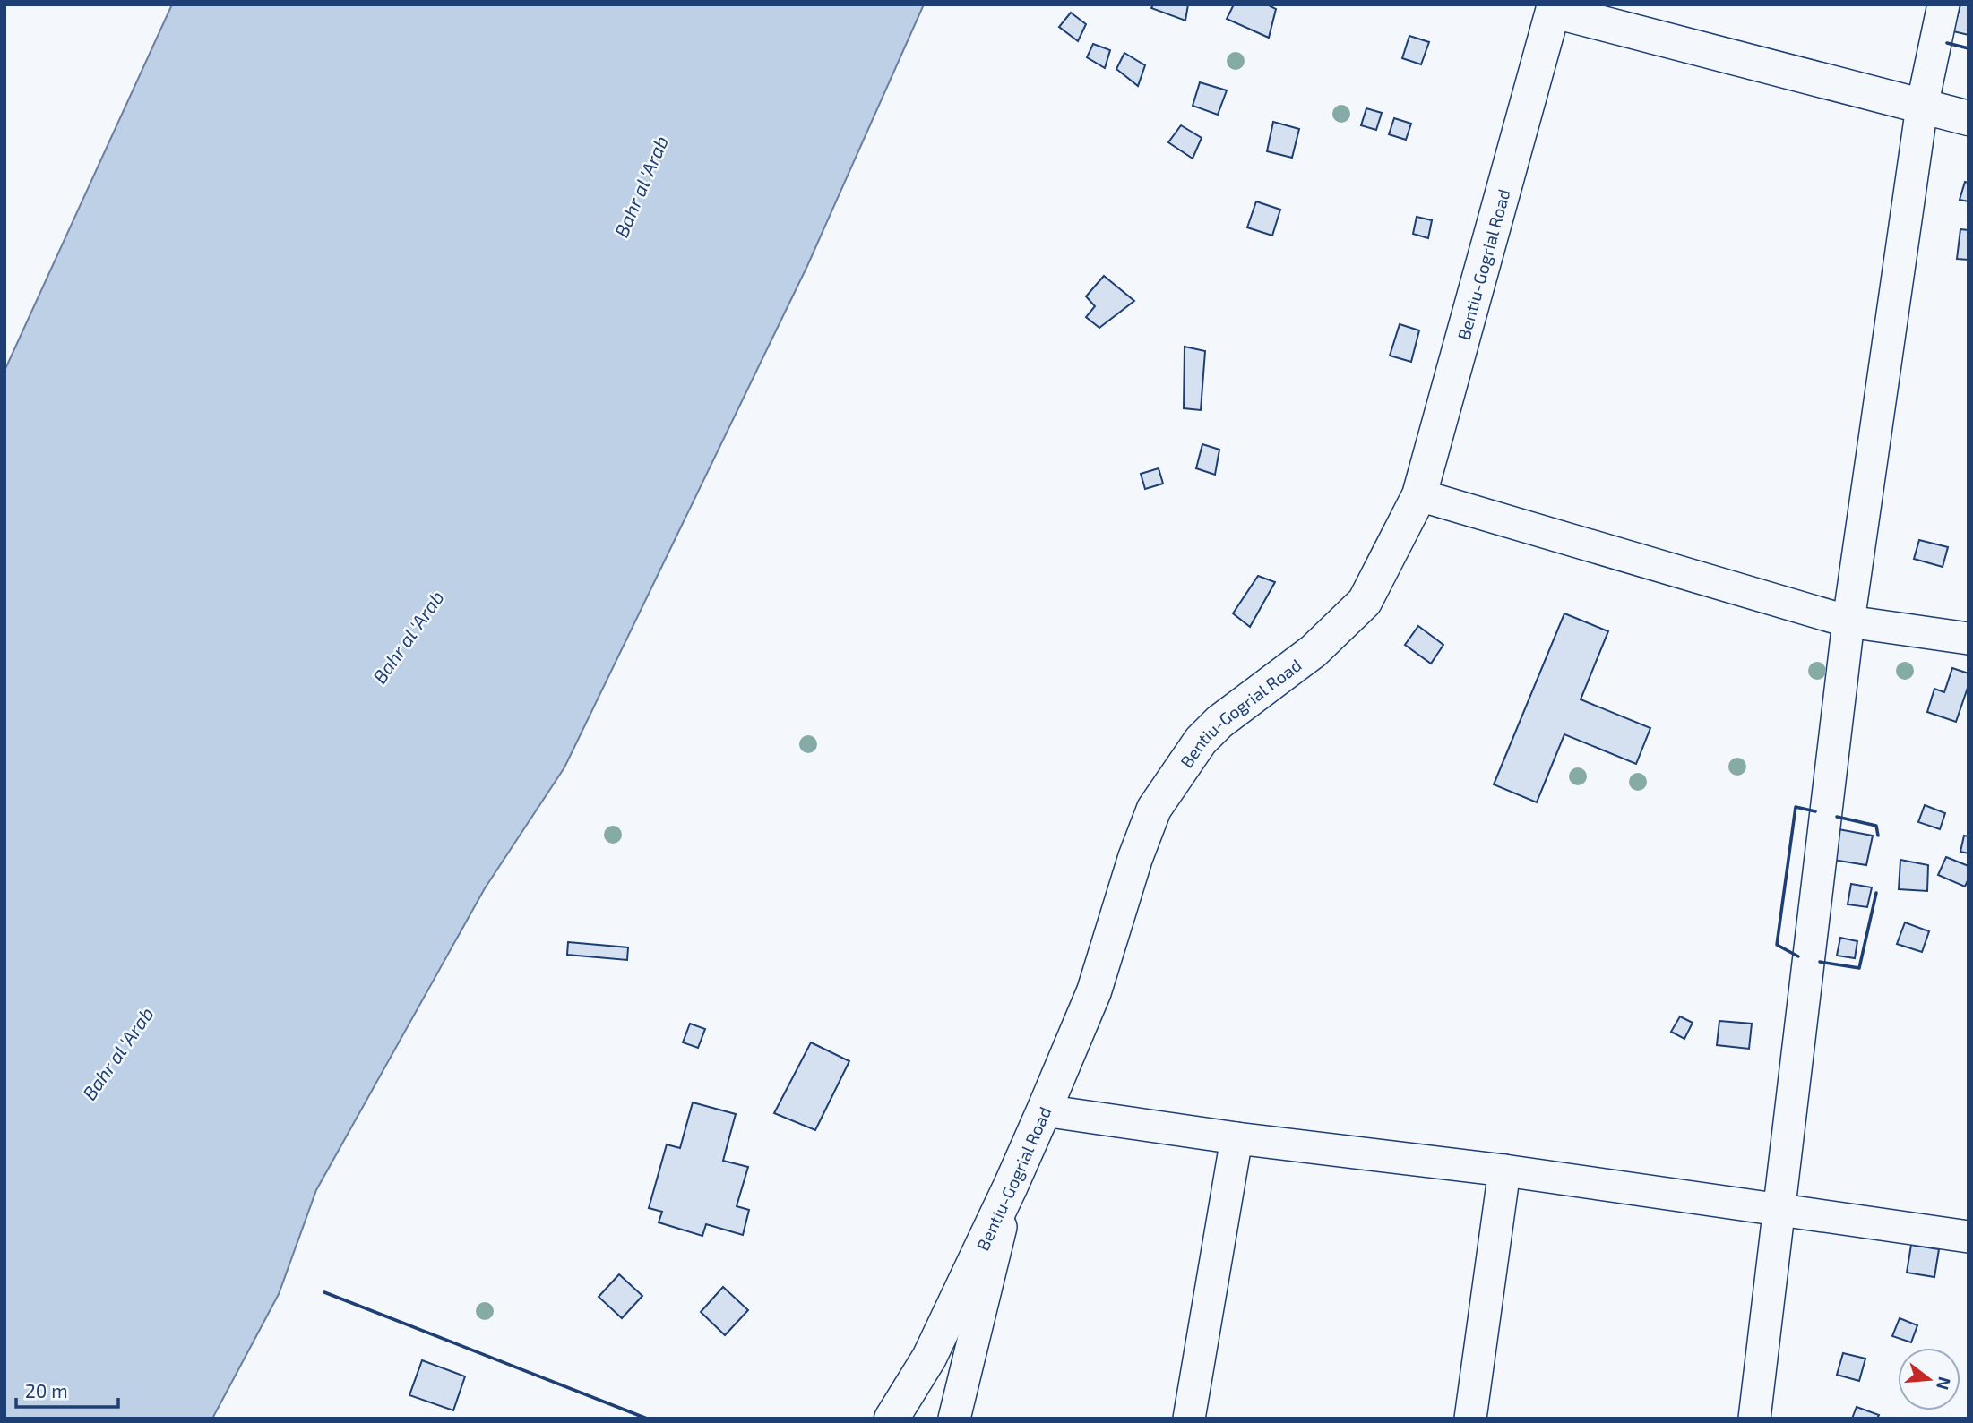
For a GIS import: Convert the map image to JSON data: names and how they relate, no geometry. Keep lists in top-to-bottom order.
{
  "streets": {
    "main road": ["Bentiu-Gogrial Road"]
  },
  "water": ["Bahr al 'Arab"],
  "scale_bar": "20 m",
  "north": "right"
}
